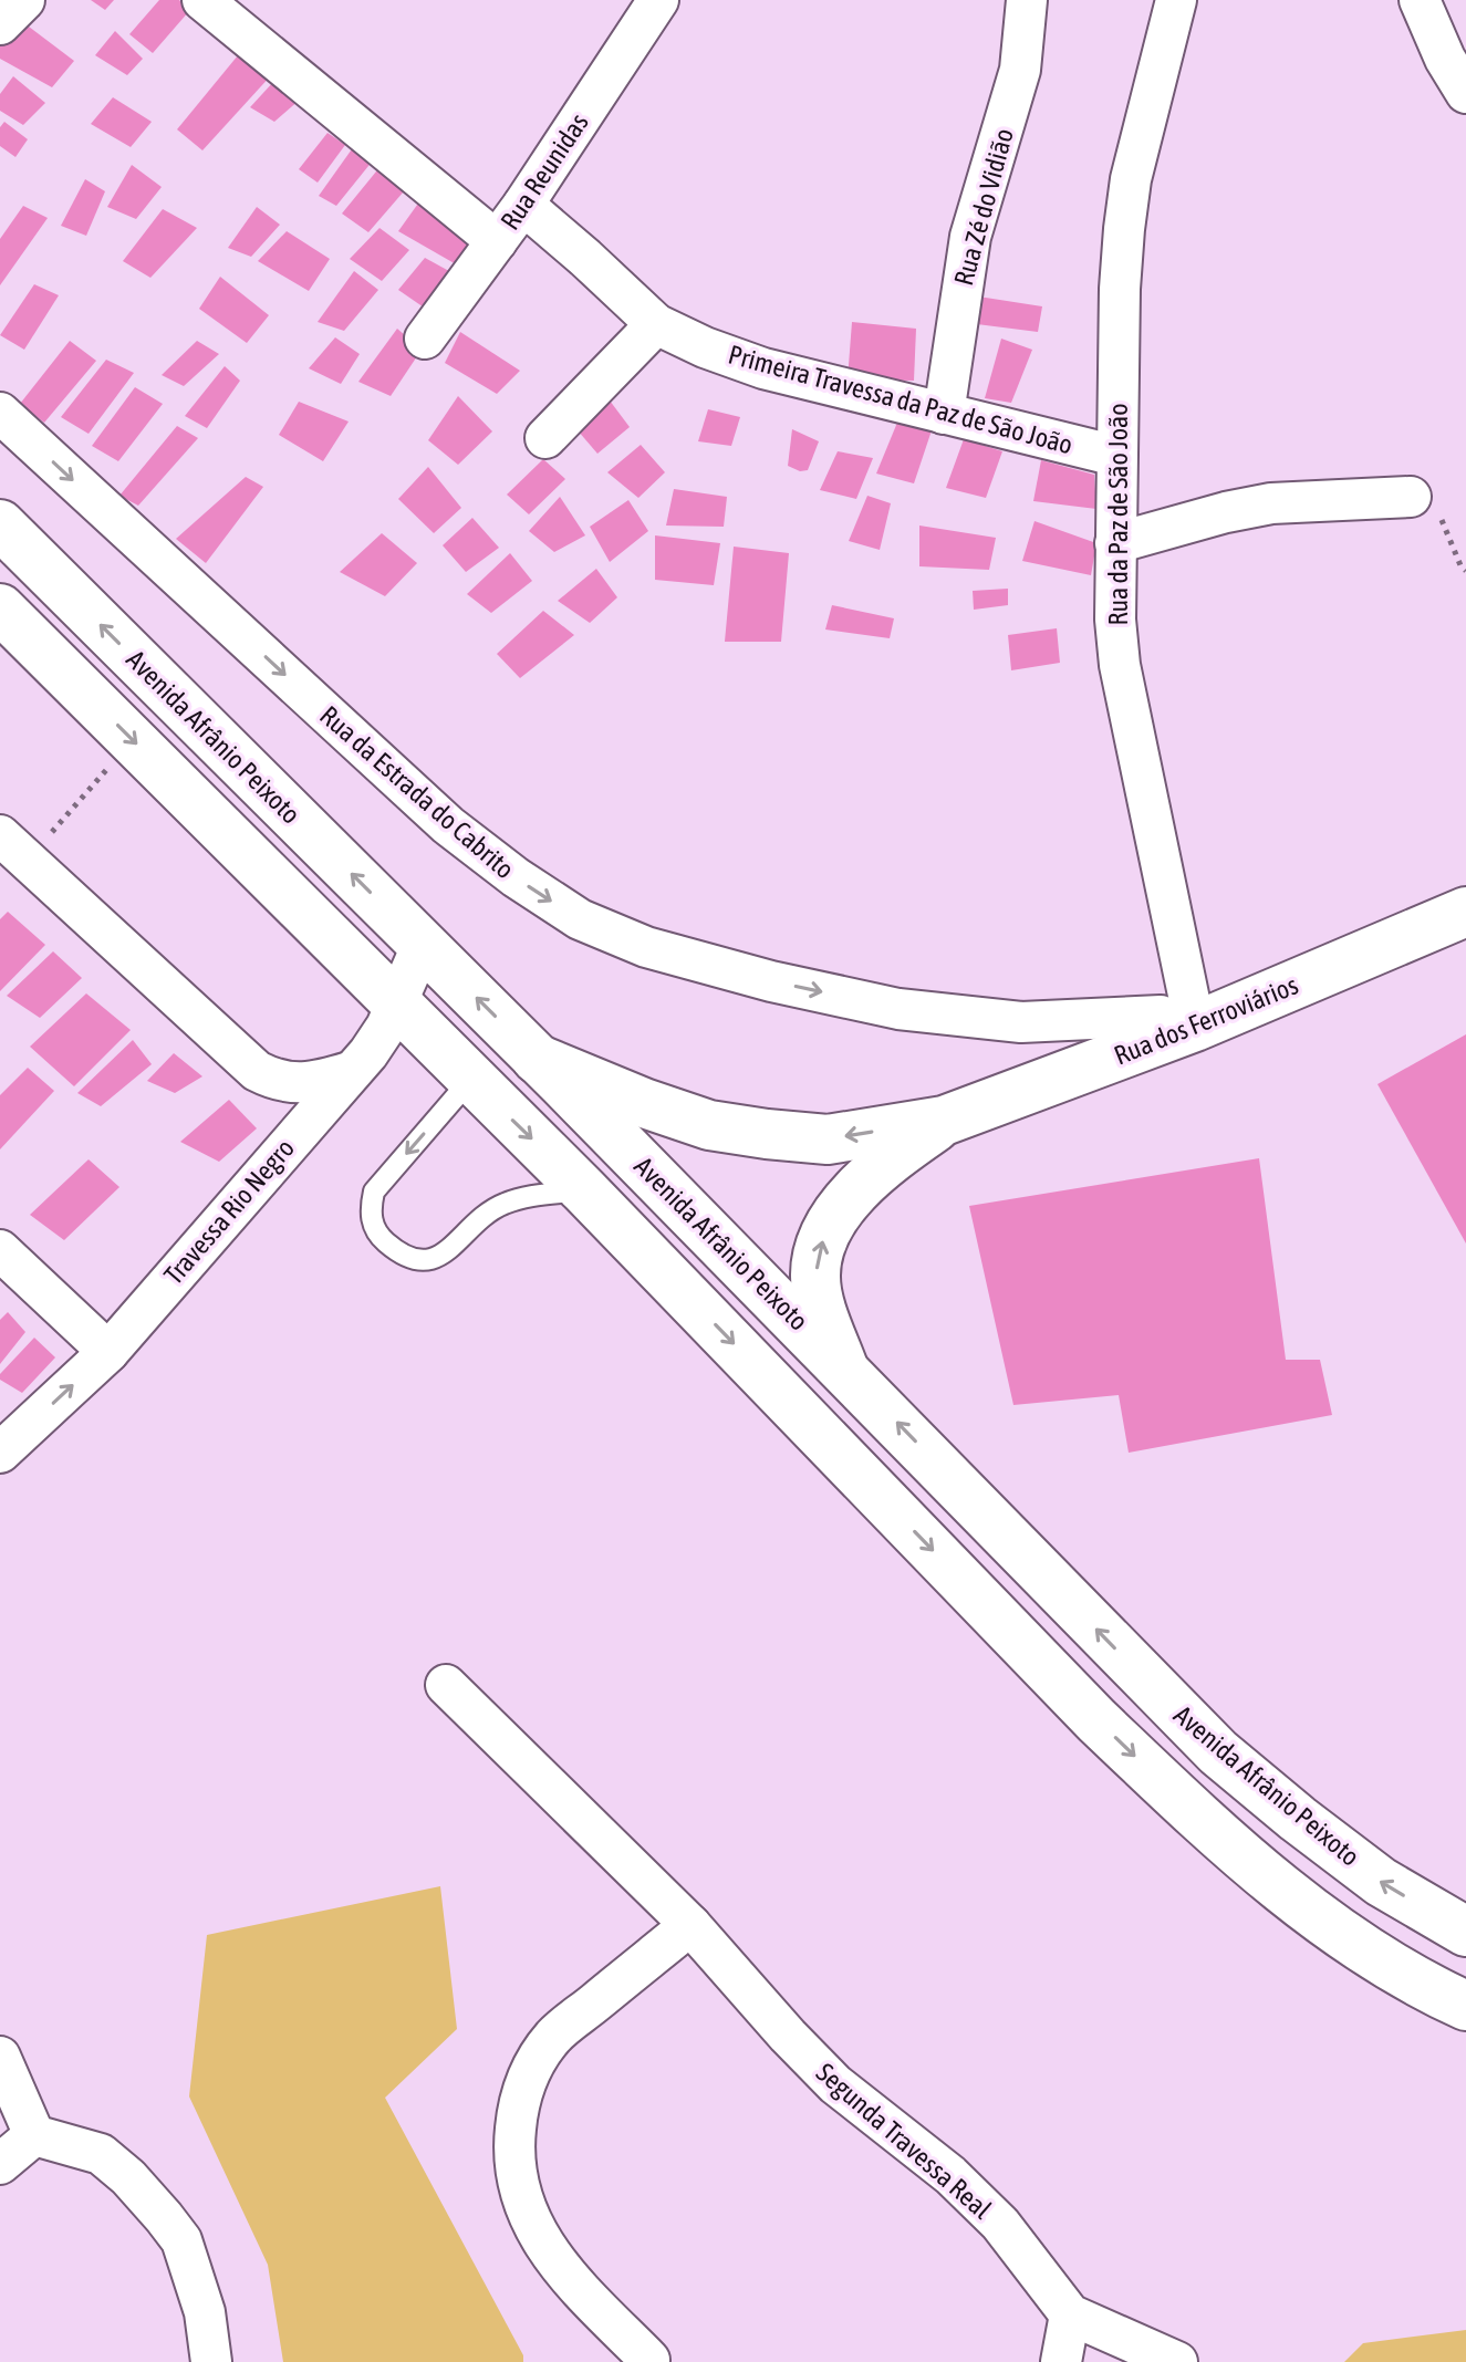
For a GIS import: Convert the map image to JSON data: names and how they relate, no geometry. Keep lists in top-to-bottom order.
{
  "streets": {
    "main road": ["Avenida Afrânio Peixoto", "Rua dos Ferroviários"],
    "street": [
      "Rua Reunidas",
      "Rua Zé do Vidião",
      "Primeira Travessa da Paz de São João",
      "Rua da Paz de São João",
      "Rua da Estrada do Cabrito",
      "Travessa Rio Negro",
      "Segunda Travessa Real"
    ]
  },
  "crossings": [
    ["Rua Reunidas", "Primeira Travessa da Paz de São João"],
    ["Rua Zé do Vidião", "Primeira Travessa da Paz de São João"],
    ["Primeira Travessa da Paz de São João", "Rua da Paz de São João"],
    ["Rua da Paz de São João", "Rua da Estrada do Cabrito"],
    ["Rua da Paz de São João", "Rua dos Ferroviários"],
    ["Avenida Afrânio Peixoto", "Rua dos Ferroviários"],
    ["Avenida Afrânio Peixoto", "Travessa Rio Negro"],
    ["Rua da Estrada do Cabrito", "Rua dos Ferroviários"]
  ]
}
